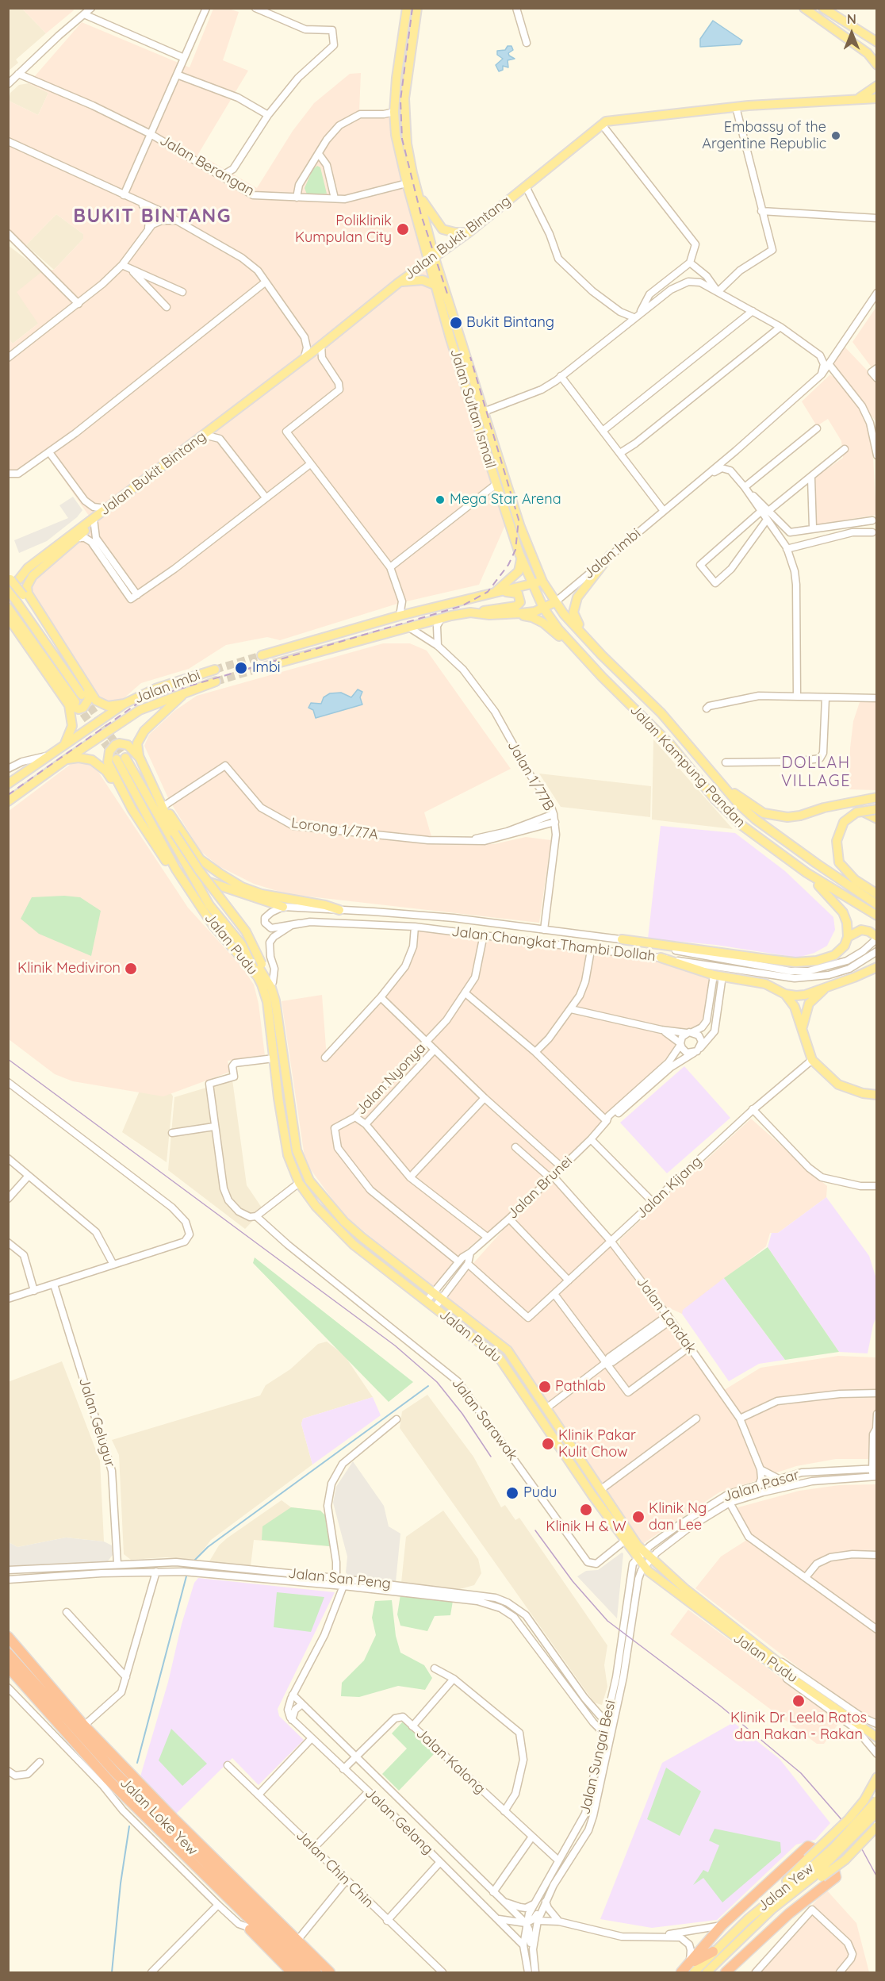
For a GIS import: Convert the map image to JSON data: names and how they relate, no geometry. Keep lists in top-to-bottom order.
{
  "streets": {
    "highway": ["Jalan Loke Yew"],
    "main road": [
      "Jalan Bukit Bintang",
      "Jalan Sultan Ismail",
      "Jalan Imbi",
      "Jalan Kampung Pandan",
      "Jalan Pudu",
      "Jalan Yew"
    ],
    "street": [
      "Jalan Berangan",
      "Jalan 1/77B",
      "Lorong 1/77A",
      "Jalan Changkat Thambi Dollah",
      "Jalan Nyonya",
      "Jalan Brunei",
      "Jalan Kijang",
      "Jalan Landak",
      "Jalan Sarawak",
      "Jalan Gelugur",
      "Jalan Pasar",
      "Jalan San Peng",
      "Jalan Sungai Besi",
      "Jalan Kalong",
      "Jalan Gelang",
      "Jalan Chin Chin"
    ]
  },
  "crossings": [
    ["Jalan Berangan", "Jalan Sultan Ismail"],
    ["Jalan Bukit Bintang", "Jalan Sultan Ismail"],
    ["Jalan Sultan Ismail", "Jalan Imbi"],
    ["Jalan Sultan Ismail", "Jalan Kampung Pandan"],
    ["Jalan Imbi", "Jalan Kampung Pandan"],
    ["Jalan Imbi", "Jalan 1/77B"],
    ["Jalan 1/77B", "Jalan Changkat Thambi Dollah"],
    ["Jalan Pudu", "Jalan Brunei"],
    ["Jalan Pudu", "Jalan Sarawak"],
    ["Jalan Pudu", "Jalan Pasar"],
    ["Jalan Pudu", "Jalan Sungai Besi"],
    ["Jalan Changkat Thambi Dollah", "Jalan Nyonya"],
    ["Jalan Nyonya", "Jalan Brunei"],
    ["Jalan Brunei", "Jalan Kijang"],
    ["Jalan Brunei", "Jalan Landak"],
    ["Jalan Kijang", "Jalan Landak"],
    ["Jalan Landak", "Jalan Pasar"],
    ["Jalan Gelugur", "Jalan San Peng"],
    ["Jalan Pasar", "Jalan Sungai Besi"],
    ["Jalan San Peng", "Jalan Sungai Besi"],
    ["Jalan Sungai Besi", "Jalan Kalong"],
    ["Jalan Sungai Besi", "Jalan Gelang"],
    ["Jalan Kalong", "Jalan Gelang"]
  ],
  "districts": ["BUKIT BINTANG", "DOLLAH VILLAGE"],
  "places": [
    "Embassy of the Argentine Republic",
    "Poliklinik Kumpulan City",
    "Bukit Bintang",
    "Mega Star Arena",
    "Imbi",
    "Klinik Mediviron",
    "Pathlab",
    "Klinik Pakar Kulit Chow",
    "Pudu",
    "Klinik H & W",
    "Klinik Ng dan Lee",
    "Klinik Dr Leela Ratos dan Rakan - Rakan"
  ],
  "north": "top"
}
